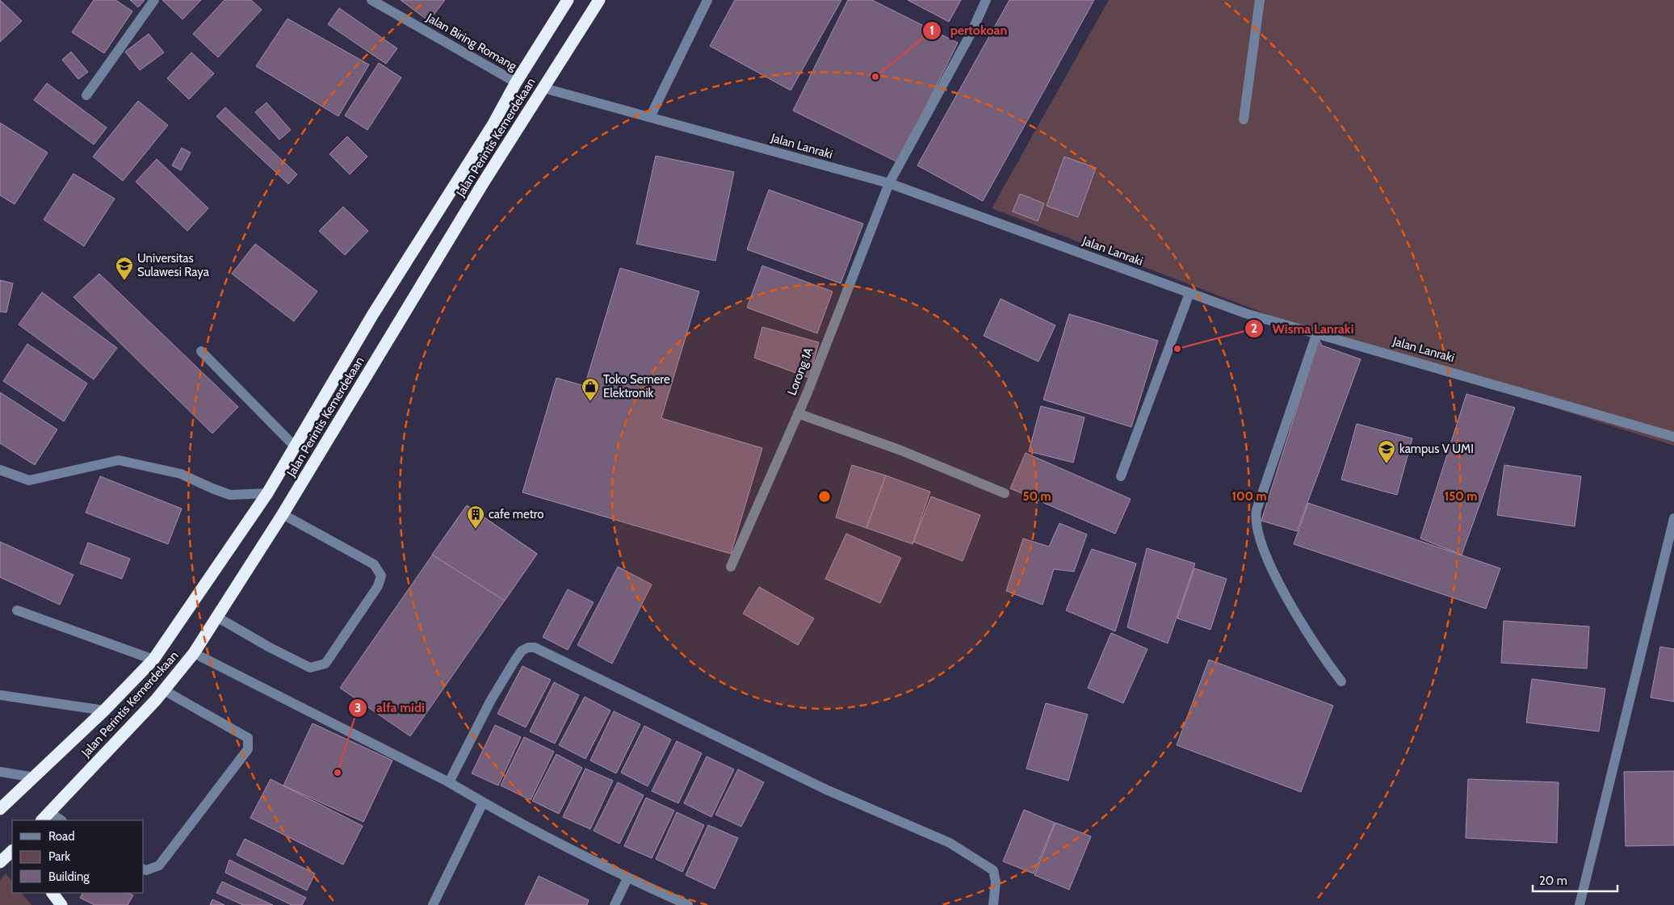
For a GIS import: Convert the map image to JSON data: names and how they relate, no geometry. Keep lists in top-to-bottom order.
{
  "streets": {
    "highway": ["Jalan Perintis Kemerdekaan"],
    "street": ["Jalan Biring Romang", "Jalan Lanraki", "Lorong 1A"]
  },
  "crossings": [
    ["Jalan Biring Romang", "Jalan Perintis Kemerdekaan"],
    ["Jalan Perintis Kemerdekaan", "Jalan Lanraki"],
    ["Jalan Lanraki", "Lorong 1A"]
  ],
  "places": {
    "other": ["pertokoan", "Wisma Lanraki", "alfa midi"],
    "school or university": ["Universitas Sulawesi Raya", "kampus V UMI"],
    "shop": ["Toko Semere Elektronik"],
    "building": ["cafe metro"]
  },
  "legend": ["Road", "Park", "Building"],
  "scale_bar": "20 m",
  "rings": ["50 m", "100 m", "150 m"]
}
